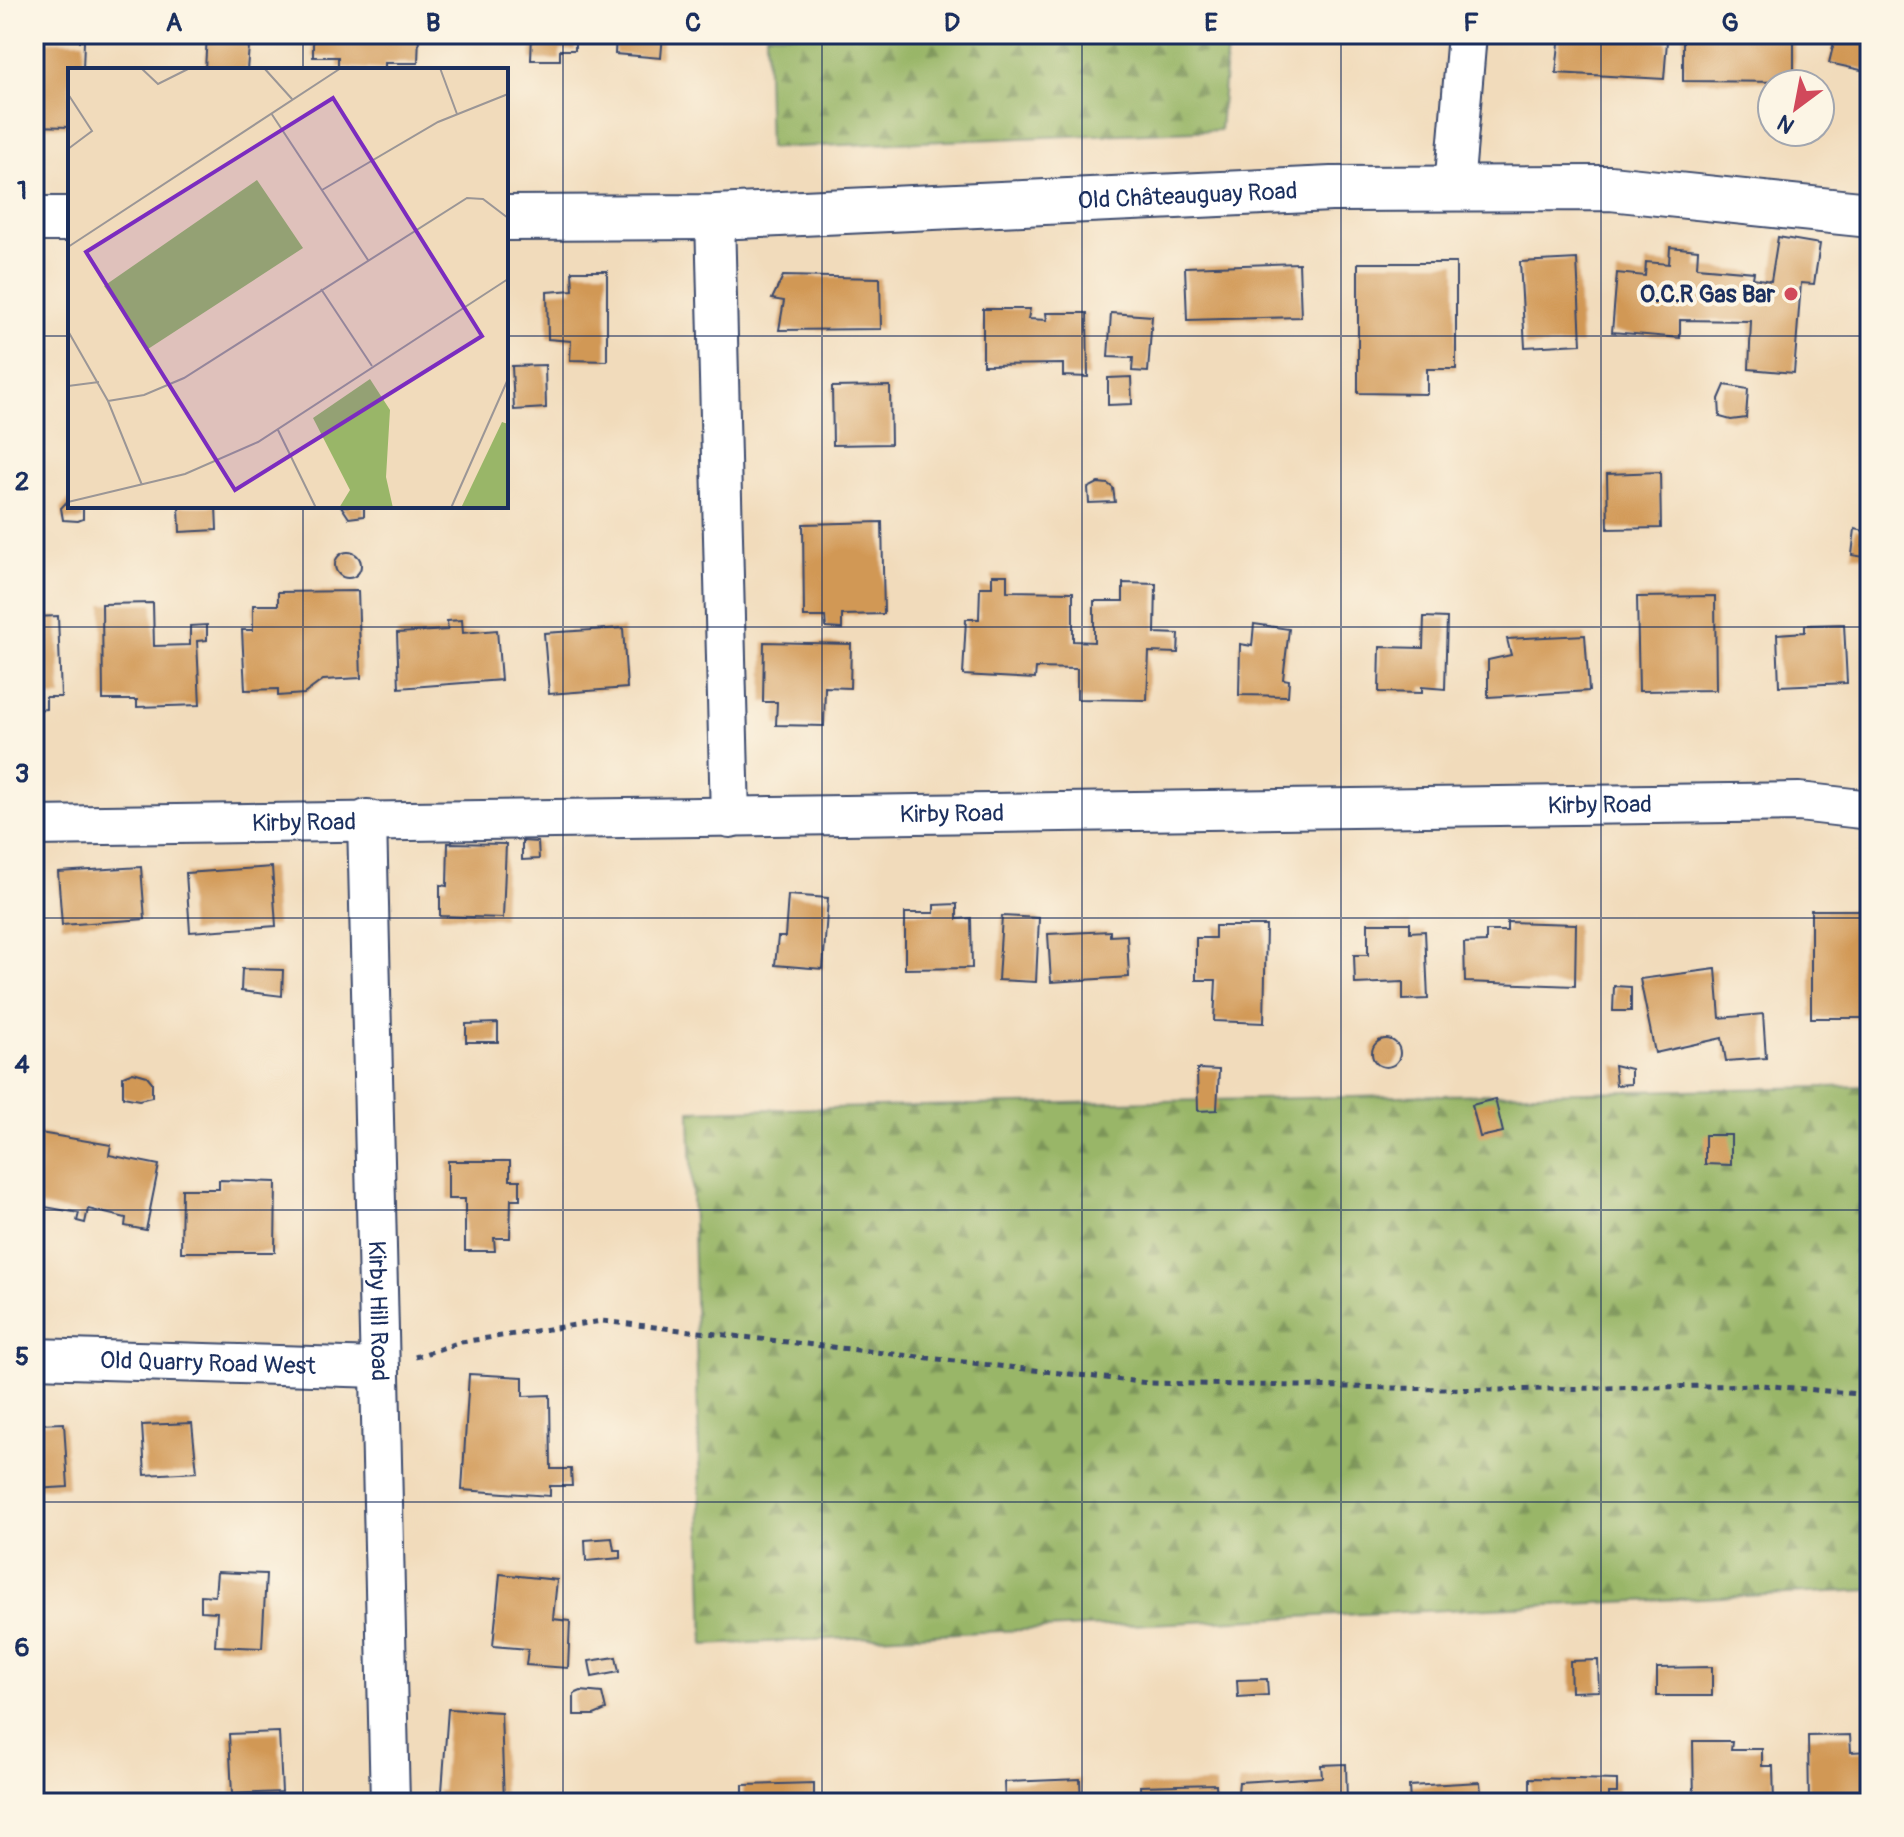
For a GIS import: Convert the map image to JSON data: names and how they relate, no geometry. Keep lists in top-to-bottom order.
{
  "streets": {
    "street": [
      "Old Châteauguay Road",
      "Kirby Road",
      "Kirby Hill Road",
      "Old Quarry Road West"
    ]
  },
  "crossings": [
    ["Kirby Road", "Kirby Hill Road"],
    ["Kirby Hill Road", "Old Quarry Road West"]
  ],
  "places": ["O.C.R Gas Bar"],
  "north": "bottom left",
  "grid": {
    "columns": [
      "A",
      "B",
      "C",
      "D",
      "E",
      "F",
      "G"
    ],
    "rows": [
      "1",
      "2",
      "3",
      "4",
      "5",
      "6"
    ]
  }
}
